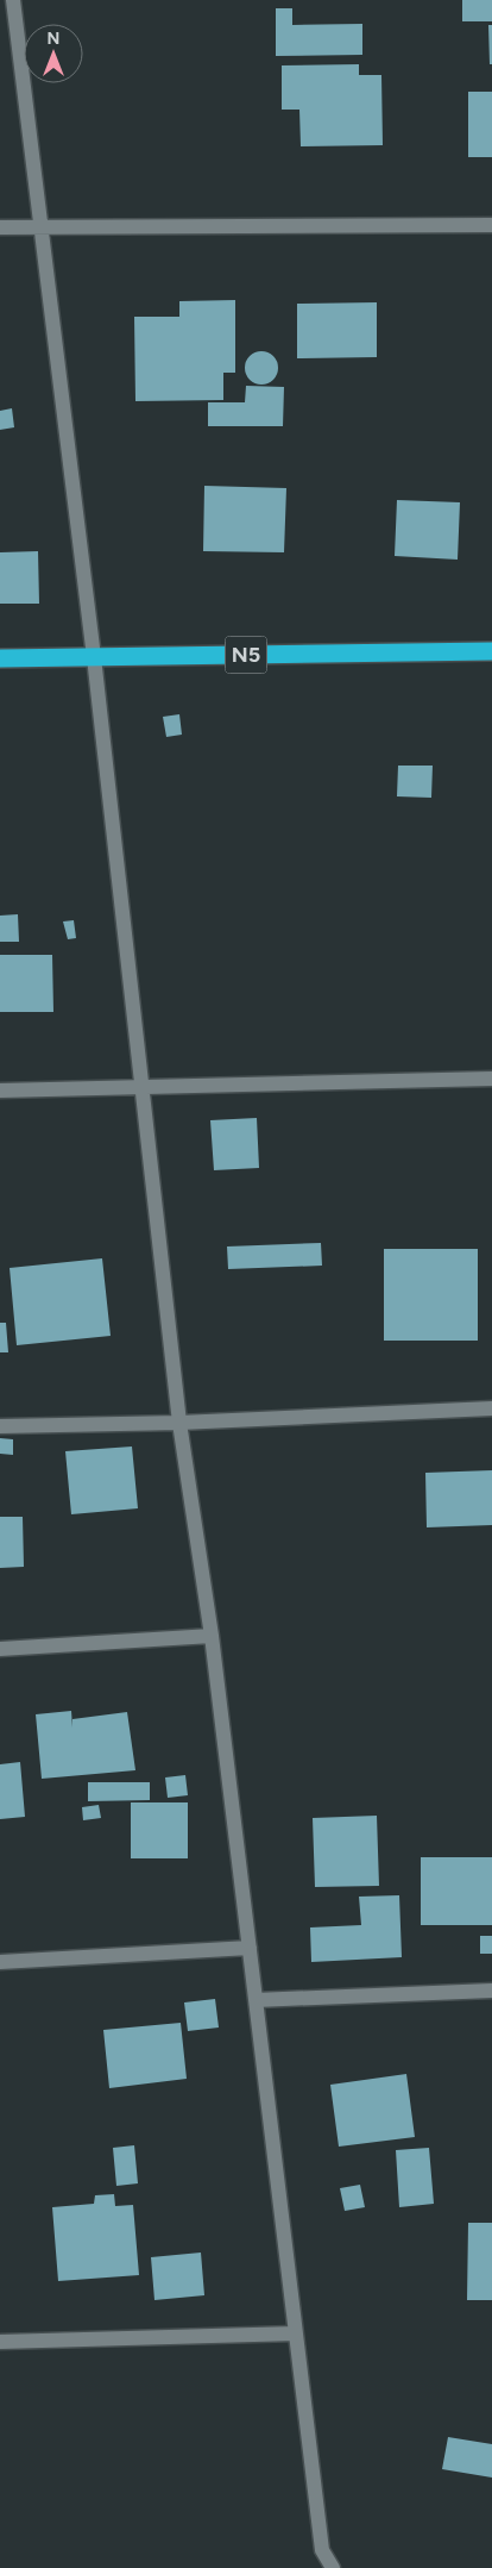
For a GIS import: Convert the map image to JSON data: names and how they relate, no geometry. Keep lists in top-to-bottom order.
{
  "streets": {
    "highway": ["N5"]
  },
  "north": "top"
}
